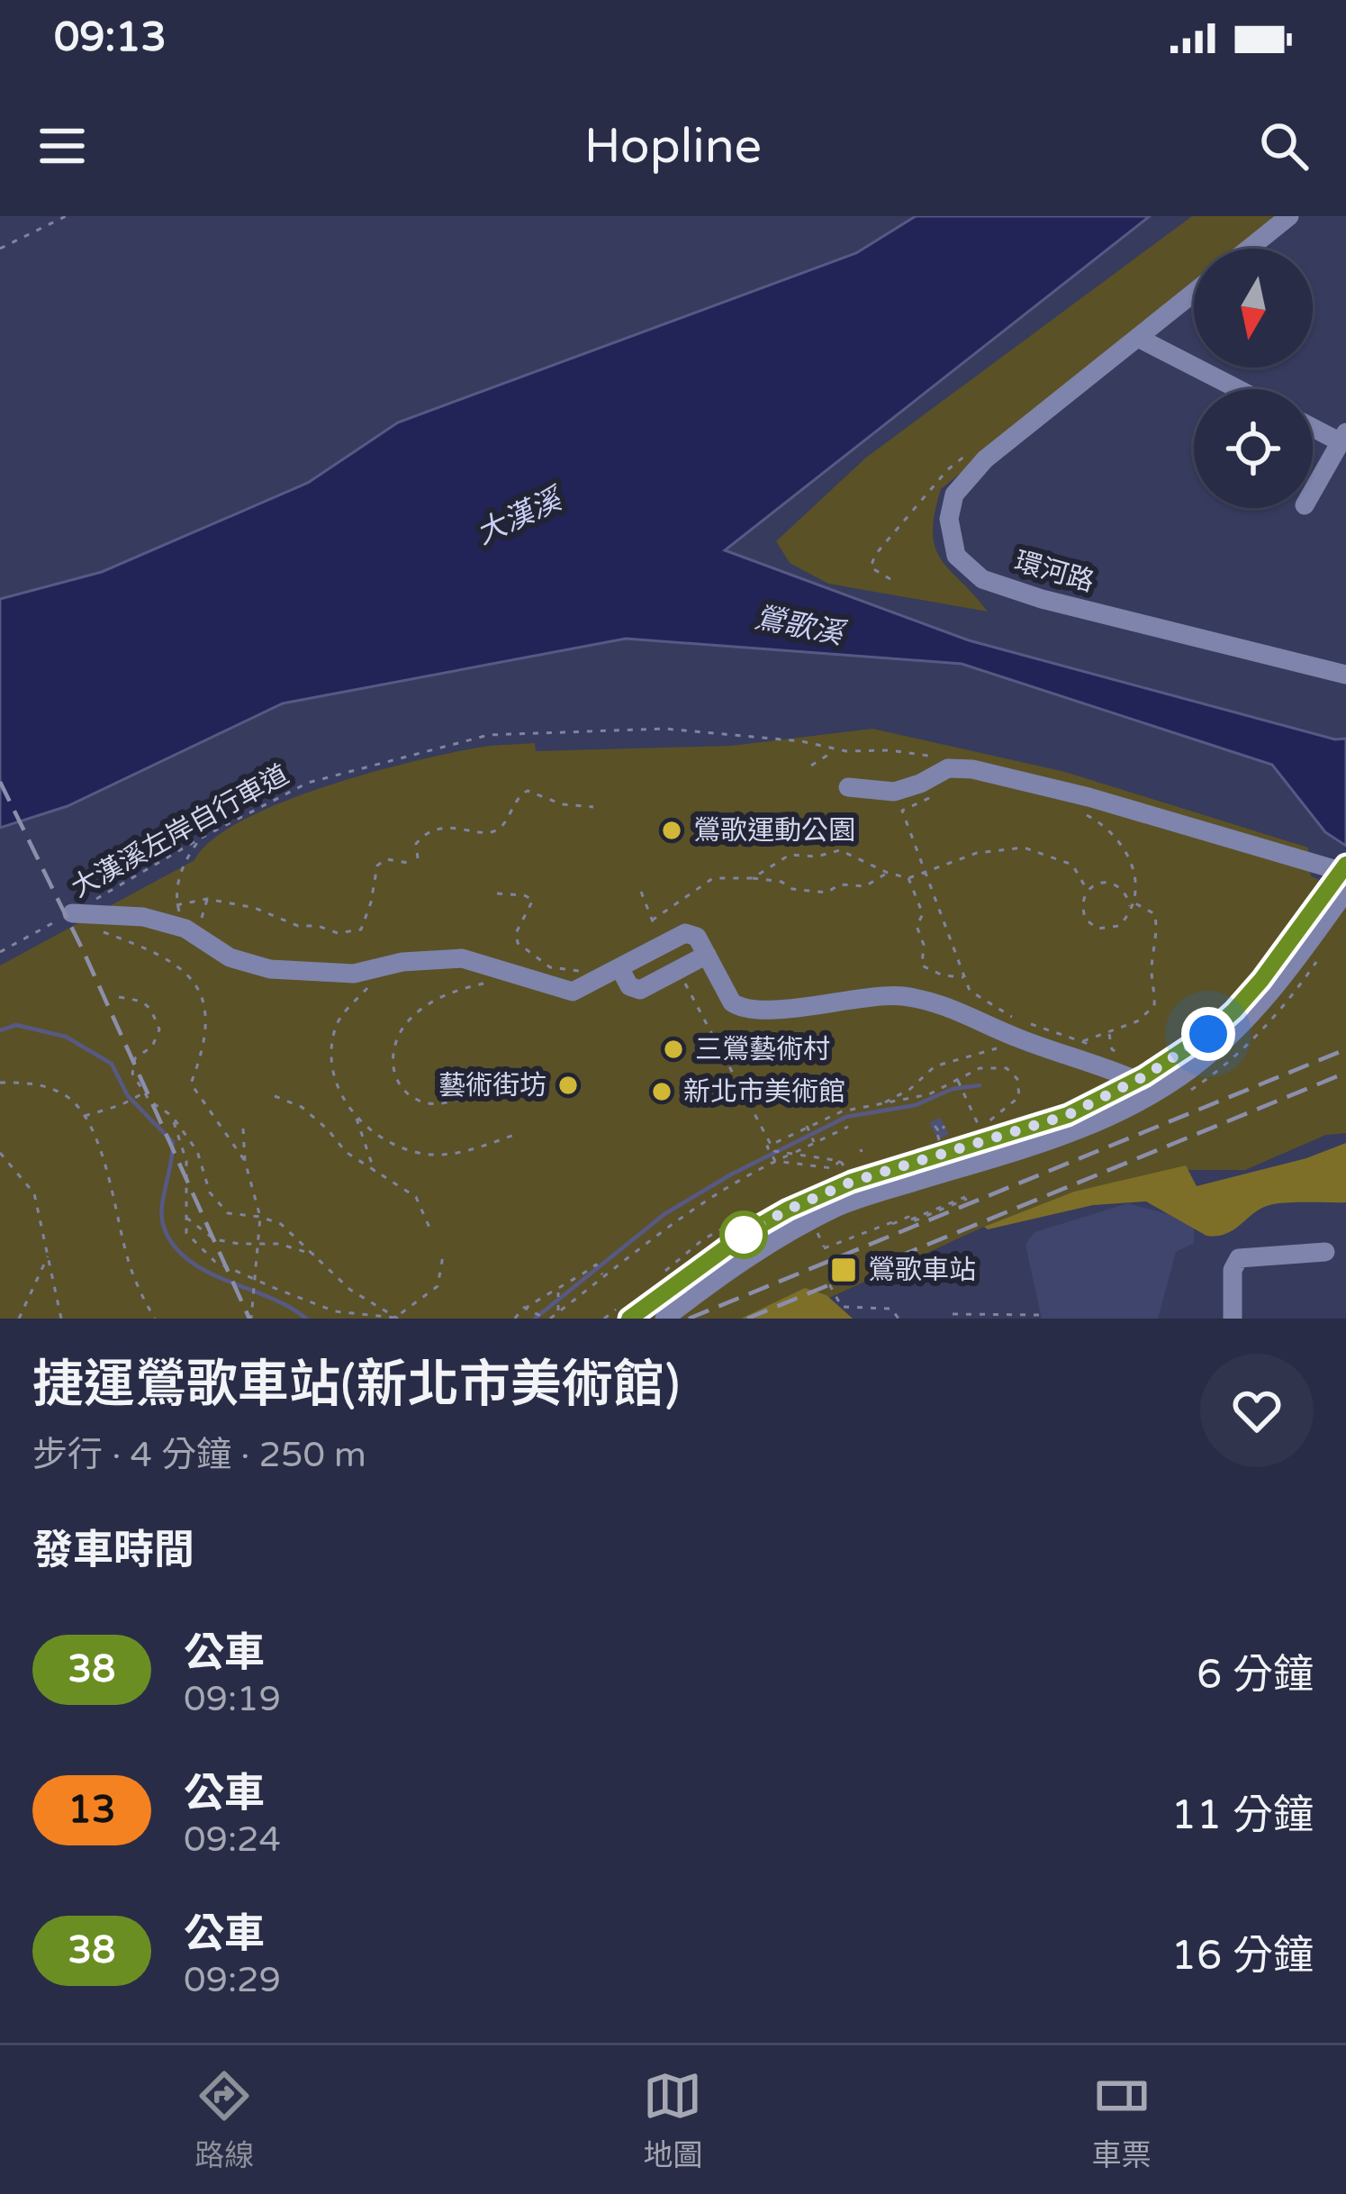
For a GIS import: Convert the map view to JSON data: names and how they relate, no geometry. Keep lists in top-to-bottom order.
{
  "streets": {
    "street": ["環河路"],
    "path": ["大漢溪左岸自行車道"]
  },
  "water": ["大漢溪", "鶯歌溪"],
  "places": {
    "other": [
      "鶯歌運動公園",
      "三鶯藝術村",
      "藝術街坊",
      "新北市美術館"
    ],
    "transit": ["鶯歌車站"]
  },
  "lines": ["bus line 38"],
  "north": "bottom",
  "page": {
    "status": "09:13",
    "header": "Hopline",
    "heading": [
      ["捷運鶯歌車站(新北市美術館)", "步行 · 4 分鐘 · 250 m"],
      "發車時間"
    ],
    "list": [
      {
        "mark": "38",
        "name": "公車",
        "note": "09:19",
        "value": "6 分鐘"
      },
      {
        "mark": "13",
        "name": "公車",
        "note": "09:24",
        "value": "11 分鐘"
      },
      {
        "mark": "38",
        "name": "公車",
        "note": "09:29",
        "value": "16 分鐘"
      }
    ],
    "tabs": ["路線", "地圖", "車票"]
  }
}
